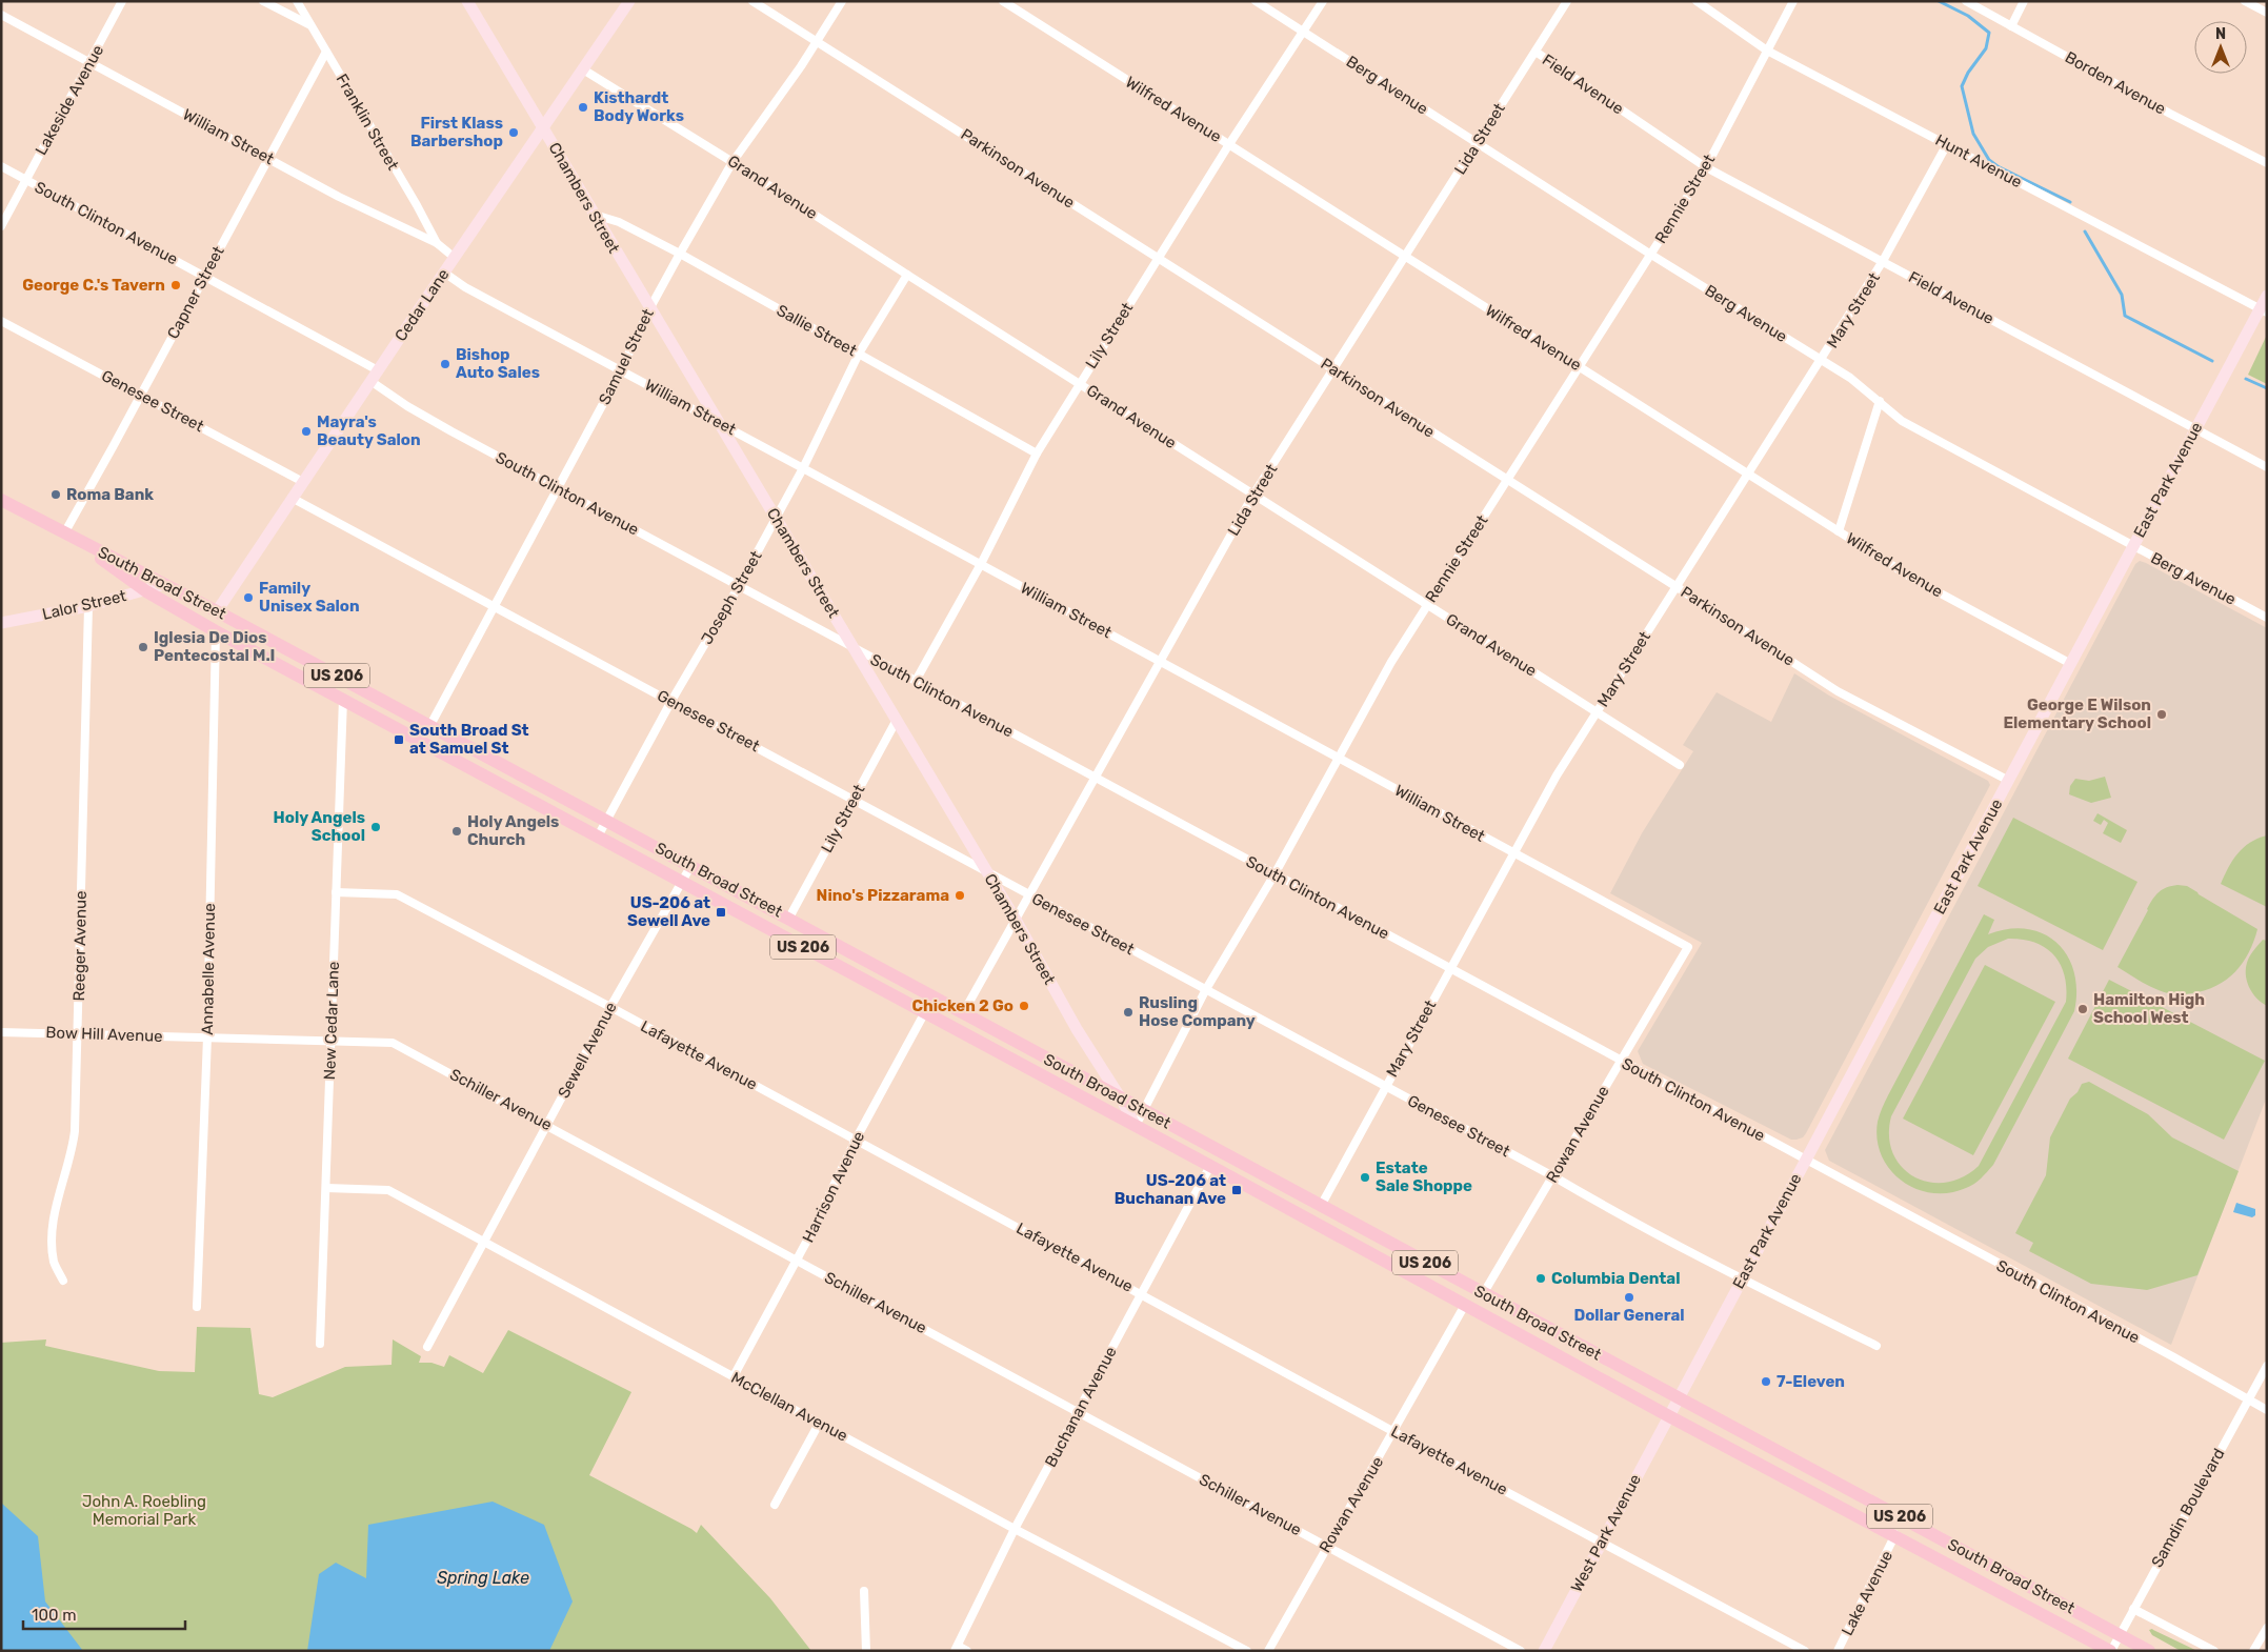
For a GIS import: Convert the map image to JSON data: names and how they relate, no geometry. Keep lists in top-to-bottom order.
{
  "streets": {
    "main road": ["South Broad Street", "US 206"],
    "street": [
      "Borden Avenue",
      "Field Avenue",
      "Berg Avenue",
      "Lakeside Avenue",
      "Wilfred Avenue",
      "Franklin Street",
      "William Street",
      "Lida Street",
      "Hunt Avenue",
      "Parkinson Avenue",
      "Grand Avenue",
      "Chambers Street",
      "Rennie Street",
      "South Clinton Avenue",
      "Capner Street",
      "Cedar Lane",
      "Mary Street",
      "Sallie Street",
      "Lily Street",
      "Samuel Street",
      "Genesee Street",
      "East Park Avenue",
      "Joseph Street",
      "Lalor Street",
      "Reeger Avenue",
      "Annabelle Avenue",
      "New Cedar Lane",
      "Bow Hill Avenue",
      "Sewell Avenue",
      "Lafayette Avenue",
      "Schiller Avenue",
      "Rowan Avenue",
      "Harrison Avenue",
      "McClellan Avenue",
      "Buchanan Avenue",
      "Samdin Boulevard",
      "West Park Avenue",
      "Lake Avenue"
    ]
  },
  "crossings": [
    ["Field Avenue", "Lida Street"],
    ["Field Avenue", "Rennie Street"],
    ["Field Avenue", "Mary Street"],
    ["Field Avenue", "East Park Avenue"],
    ["Berg Avenue", "Lida Street"],
    ["Berg Avenue", "Rennie Street"],
    ["Berg Avenue", "Mary Street"],
    ["Berg Avenue", "Lily Street"],
    ["Berg Avenue", "East Park Avenue"],
    ["Lakeside Avenue", "William Street"],
    ["Lakeside Avenue", "South Clinton Avenue"],
    ["Wilfred Avenue", "Lida Street"],
    ["Wilfred Avenue", "Rennie Street"],
    ["Wilfred Avenue", "Mary Street"],
    ["Wilfred Avenue", "Lily Street"],
    ["Wilfred Avenue", "East Park Avenue"],
    ["Franklin Street", "William Street"],
    ["Franklin Street", "Capner Street"],
    ["William Street", "Lida Street"],
    ["William Street", "Chambers Street"],
    ["William Street", "Rennie Street"],
    ["William Street", "Capner Street"],
    ["William Street", "Cedar Lane"],
    ["William Street", "Mary Street"],
    ["William Street", "Lily Street"],
    ["William Street", "Samuel Street"],
    ["William Street", "Joseph Street"],
    ["William Street", "Rowan Avenue"],
    ["Lida Street", "Parkinson Avenue"],
    ["Lida Street", "Grand Avenue"],
    ["Lida Street", "Chambers Street"],
    ["Lida Street", "South Clinton Avenue"],
    ["Lida Street", "Genesee Street"],
    ["Lida Street", "South Broad Street"],
    ["Hunt Avenue", "Rennie Street"],
    ["Hunt Avenue", "Mary Street"],
    ["Hunt Avenue", "East Park Avenue"],
    ["Parkinson Avenue", "Rennie Street"],
    ["Parkinson Avenue", "Mary Street"],
    ["Parkinson Avenue", "Lily Street"],
    ["Parkinson Avenue", "Samuel Street"],
    ["Parkinson Avenue", "East Park Avenue"],
    ["Grand Avenue", "Rennie Street"],
    ["Grand Avenue", "Cedar Lane"],
    ["Grand Avenue", "Mary Street"],
    ["Grand Avenue", "Lily Street"],
    ["Grand Avenue", "Samuel Street"],
    ["Grand Avenue", "Joseph Street"],
    ["Chambers Street", "Rennie Street"],
    ["Chambers Street", "South Clinton Avenue"],
    ["Chambers Street", "Cedar Lane"],
    ["Chambers Street", "Sallie Street"],
    ["Chambers Street", "Lily Street"],
    ["Chambers Street", "Samuel Street"],
    ["Chambers Street", "Genesee Street"],
    ["Chambers Street", "South Broad Street"],
    ["Chambers Street", "Joseph Street"],
    ["Rennie Street", "South Clinton Avenue"],
    ["Rennie Street", "Genesee Street"],
    ["Rennie Street", "South Broad Street"],
    ["South Clinton Avenue", "Capner Street"],
    ["South Clinton Avenue", "Cedar Lane"],
    ["South Clinton Avenue", "Mary Street"],
    ["South Clinton Avenue", "Lily Street"],
    ["South Clinton Avenue", "Samuel Street"],
    ["South Clinton Avenue", "East Park Avenue"],
    ["South Clinton Avenue", "Joseph Street"],
    ["South Clinton Avenue", "Rowan Avenue"],
    ["South Clinton Avenue", "Samdin Boulevard"],
    ["Capner Street", "Genesee Street"],
    ["Capner Street", "South Broad Street"],
    ["Cedar Lane", "Genesee Street"],
    ["Cedar Lane", "South Broad Street"],
    ["Mary Street", "Genesee Street"],
    ["Mary Street", "South Broad Street"],
    ["Sallie Street", "Lily Street"],
    ["Sallie Street", "Samuel Street"],
    ["Sallie Street", "Joseph Street"],
    ["Lily Street", "Genesee Street"],
    ["Lily Street", "South Broad Street"],
    ["Samuel Street", "Genesee Street"],
    ["Samuel Street", "South Broad Street"],
    ["Genesee Street", "East Park Avenue"],
    ["Genesee Street", "Joseph Street"],
    ["Genesee Street", "Rowan Avenue"],
    ["East Park Avenue", "South Broad Street"],
    ["East Park Avenue", "West Park Avenue"],
    ["South Broad Street", "Joseph Street"],
    ["South Broad Street", "Lalor Street"],
    ["South Broad Street", "Annabelle Avenue"],
    ["South Broad Street", "New Cedar Lane"],
    ["South Broad Street", "Sewell Avenue"],
    ["South Broad Street", "Rowan Avenue"],
    ["South Broad Street", "Harrison Avenue"],
    ["South Broad Street", "Buchanan Avenue"],
    ["South Broad Street", "Samdin Boulevard"],
    ["South Broad Street", "West Park Avenue"],
    ["South Broad Street", "Lake Avenue"],
    ["Lalor Street", "Reeger Avenue"],
    ["Reeger Avenue", "Bow Hill Avenue"],
    ["Annabelle Avenue", "Bow Hill Avenue"],
    ["Annabelle Avenue", "Schiller Avenue"],
    ["New Cedar Lane", "Lafayette Avenue"],
    ["New Cedar Lane", "Schiller Avenue"],
    ["New Cedar Lane", "McClellan Avenue"],
    ["Bow Hill Avenue", "Schiller Avenue"],
    ["Sewell Avenue", "Lafayette Avenue"],
    ["Sewell Avenue", "Schiller Avenue"],
    ["Sewell Avenue", "McClellan Avenue"],
    ["Lafayette Avenue", "Rowan Avenue"],
    ["Lafayette Avenue", "Harrison Avenue"],
    ["Lafayette Avenue", "Buchanan Avenue"],
    ["Lafayette Avenue", "West Park Avenue"],
    ["Schiller Avenue", "Rowan Avenue"],
    ["Schiller Avenue", "Harrison Avenue"],
    ["Schiller Avenue", "Buchanan Avenue"],
    ["Harrison Avenue", "McClellan Avenue"],
    ["McClellan Avenue", "Buchanan Avenue"]
  ],
  "water": ["Spring Lake"],
  "parks": ["John A. Roebling Memorial Park"],
  "places": {
    "other": [
      "Kisthardt Body Works",
      "First Klass Barbershop",
      "George C.'s Tavern",
      "Bishop Auto Sales",
      "Mayra's Beauty Salon",
      "Roma Bank",
      "Family Unisex Salon",
      "Iglesia De Dios Pentecostal M.I",
      "George E Wilson Elementary School",
      "Holy Angels School",
      "Holy Angels Church",
      "Nino's Pizzarama",
      "Chicken 2 Go",
      "Hamilton High School West",
      "Rusling Hose Company",
      "Estate Sale Shoppe",
      "Columbia Dental",
      "Dollar General",
      "7-Eleven"
    ],
    "transit": ["South Broad St at Samuel St", "US-206 at Sewell Ave", "US-206 at Buchanan Ave"]
  },
  "scale_bar": "100 m",
  "north": "top"
}
